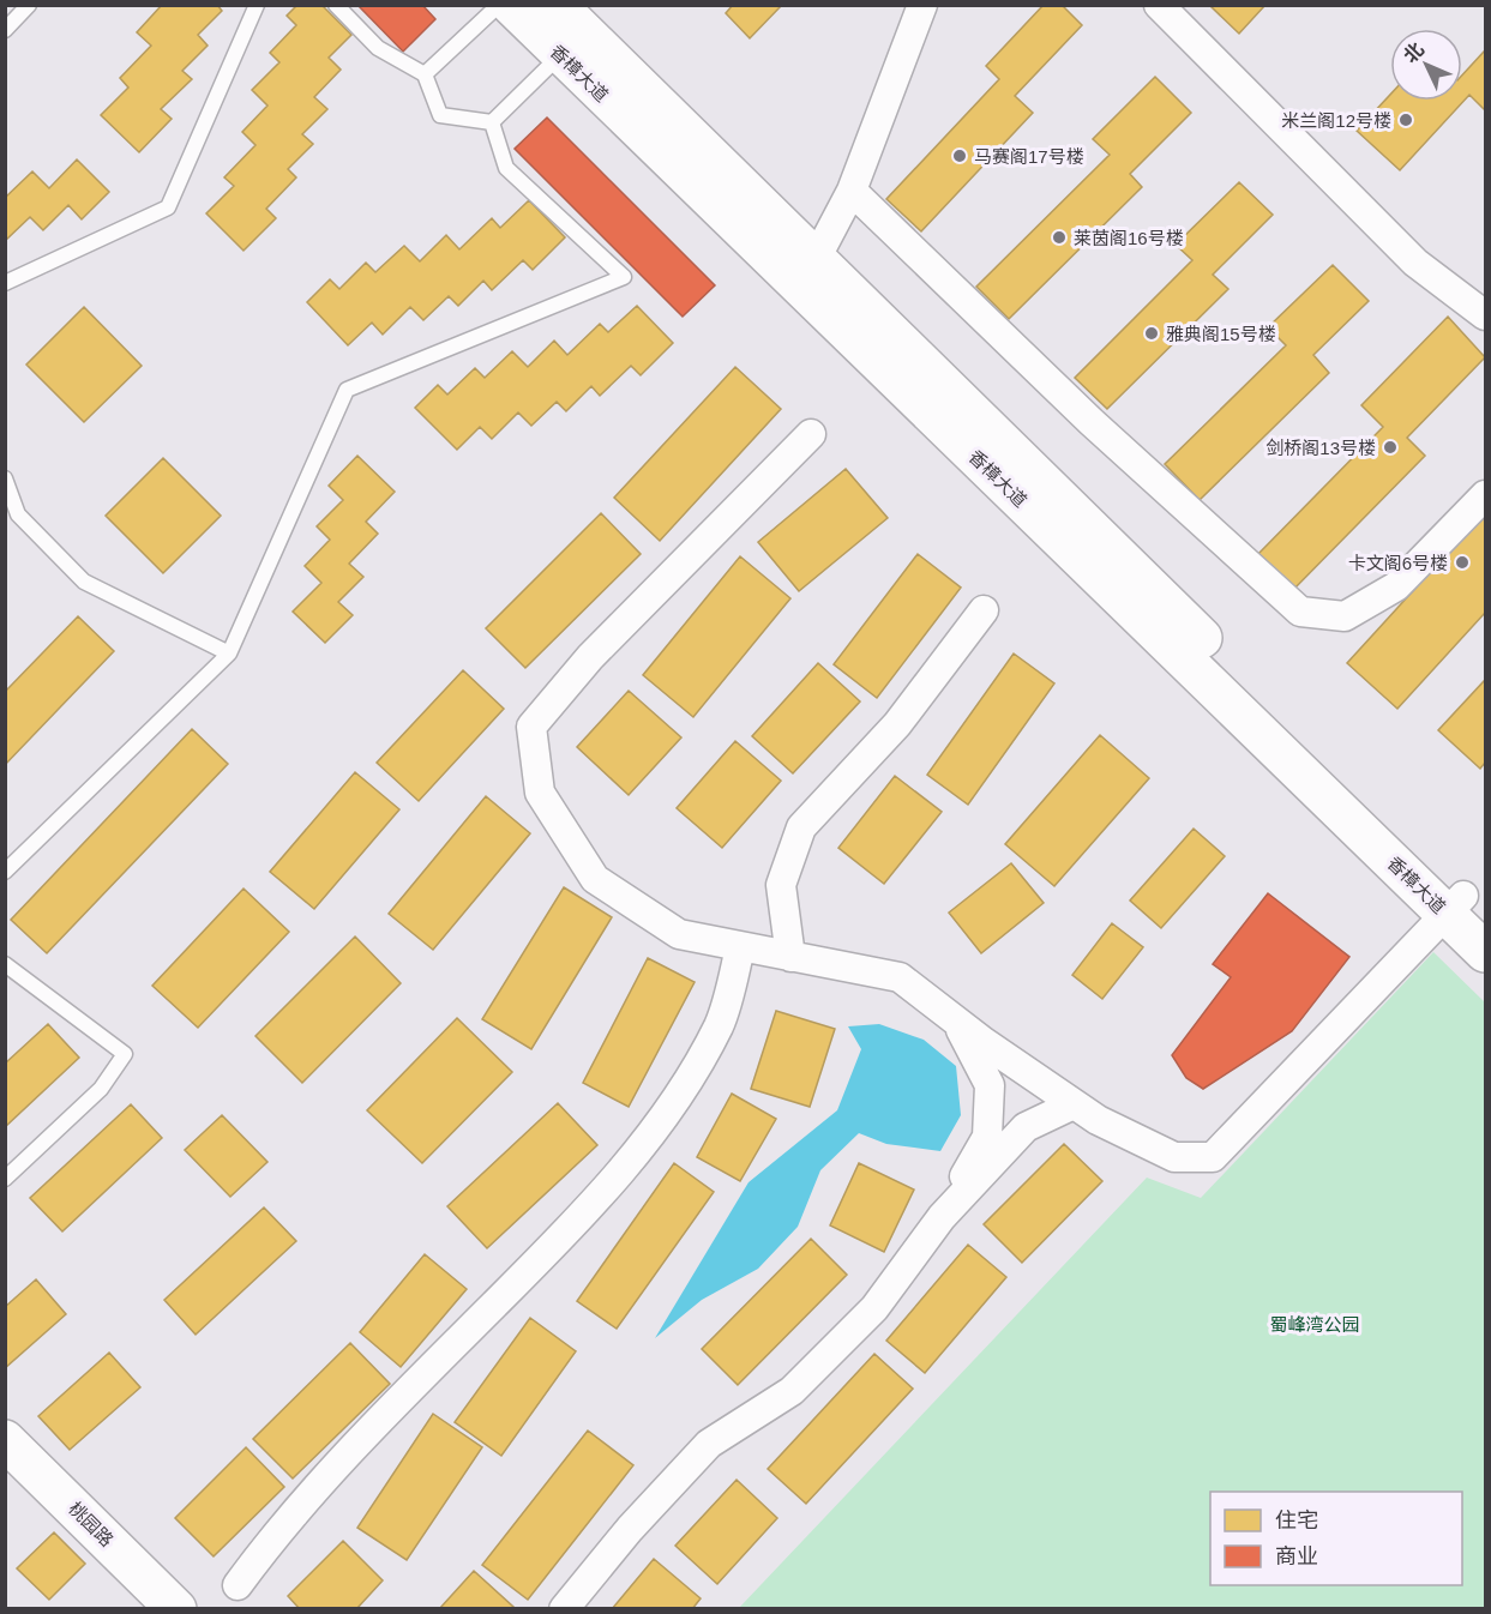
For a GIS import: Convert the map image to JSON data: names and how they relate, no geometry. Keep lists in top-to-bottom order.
{
  "streets": {
    "street": ["香樟大道", "桃园路"]
  },
  "parks": ["蜀峰湾公园"],
  "places": [
    "米兰阁12号楼",
    "马赛阁17号楼",
    "莱茵阁16号楼",
    "雅典阁15号楼",
    "剑桥阁13号楼",
    "卡文阁6号楼"
  ],
  "legend": ["住宅", "商业"],
  "north": "top left"
}
